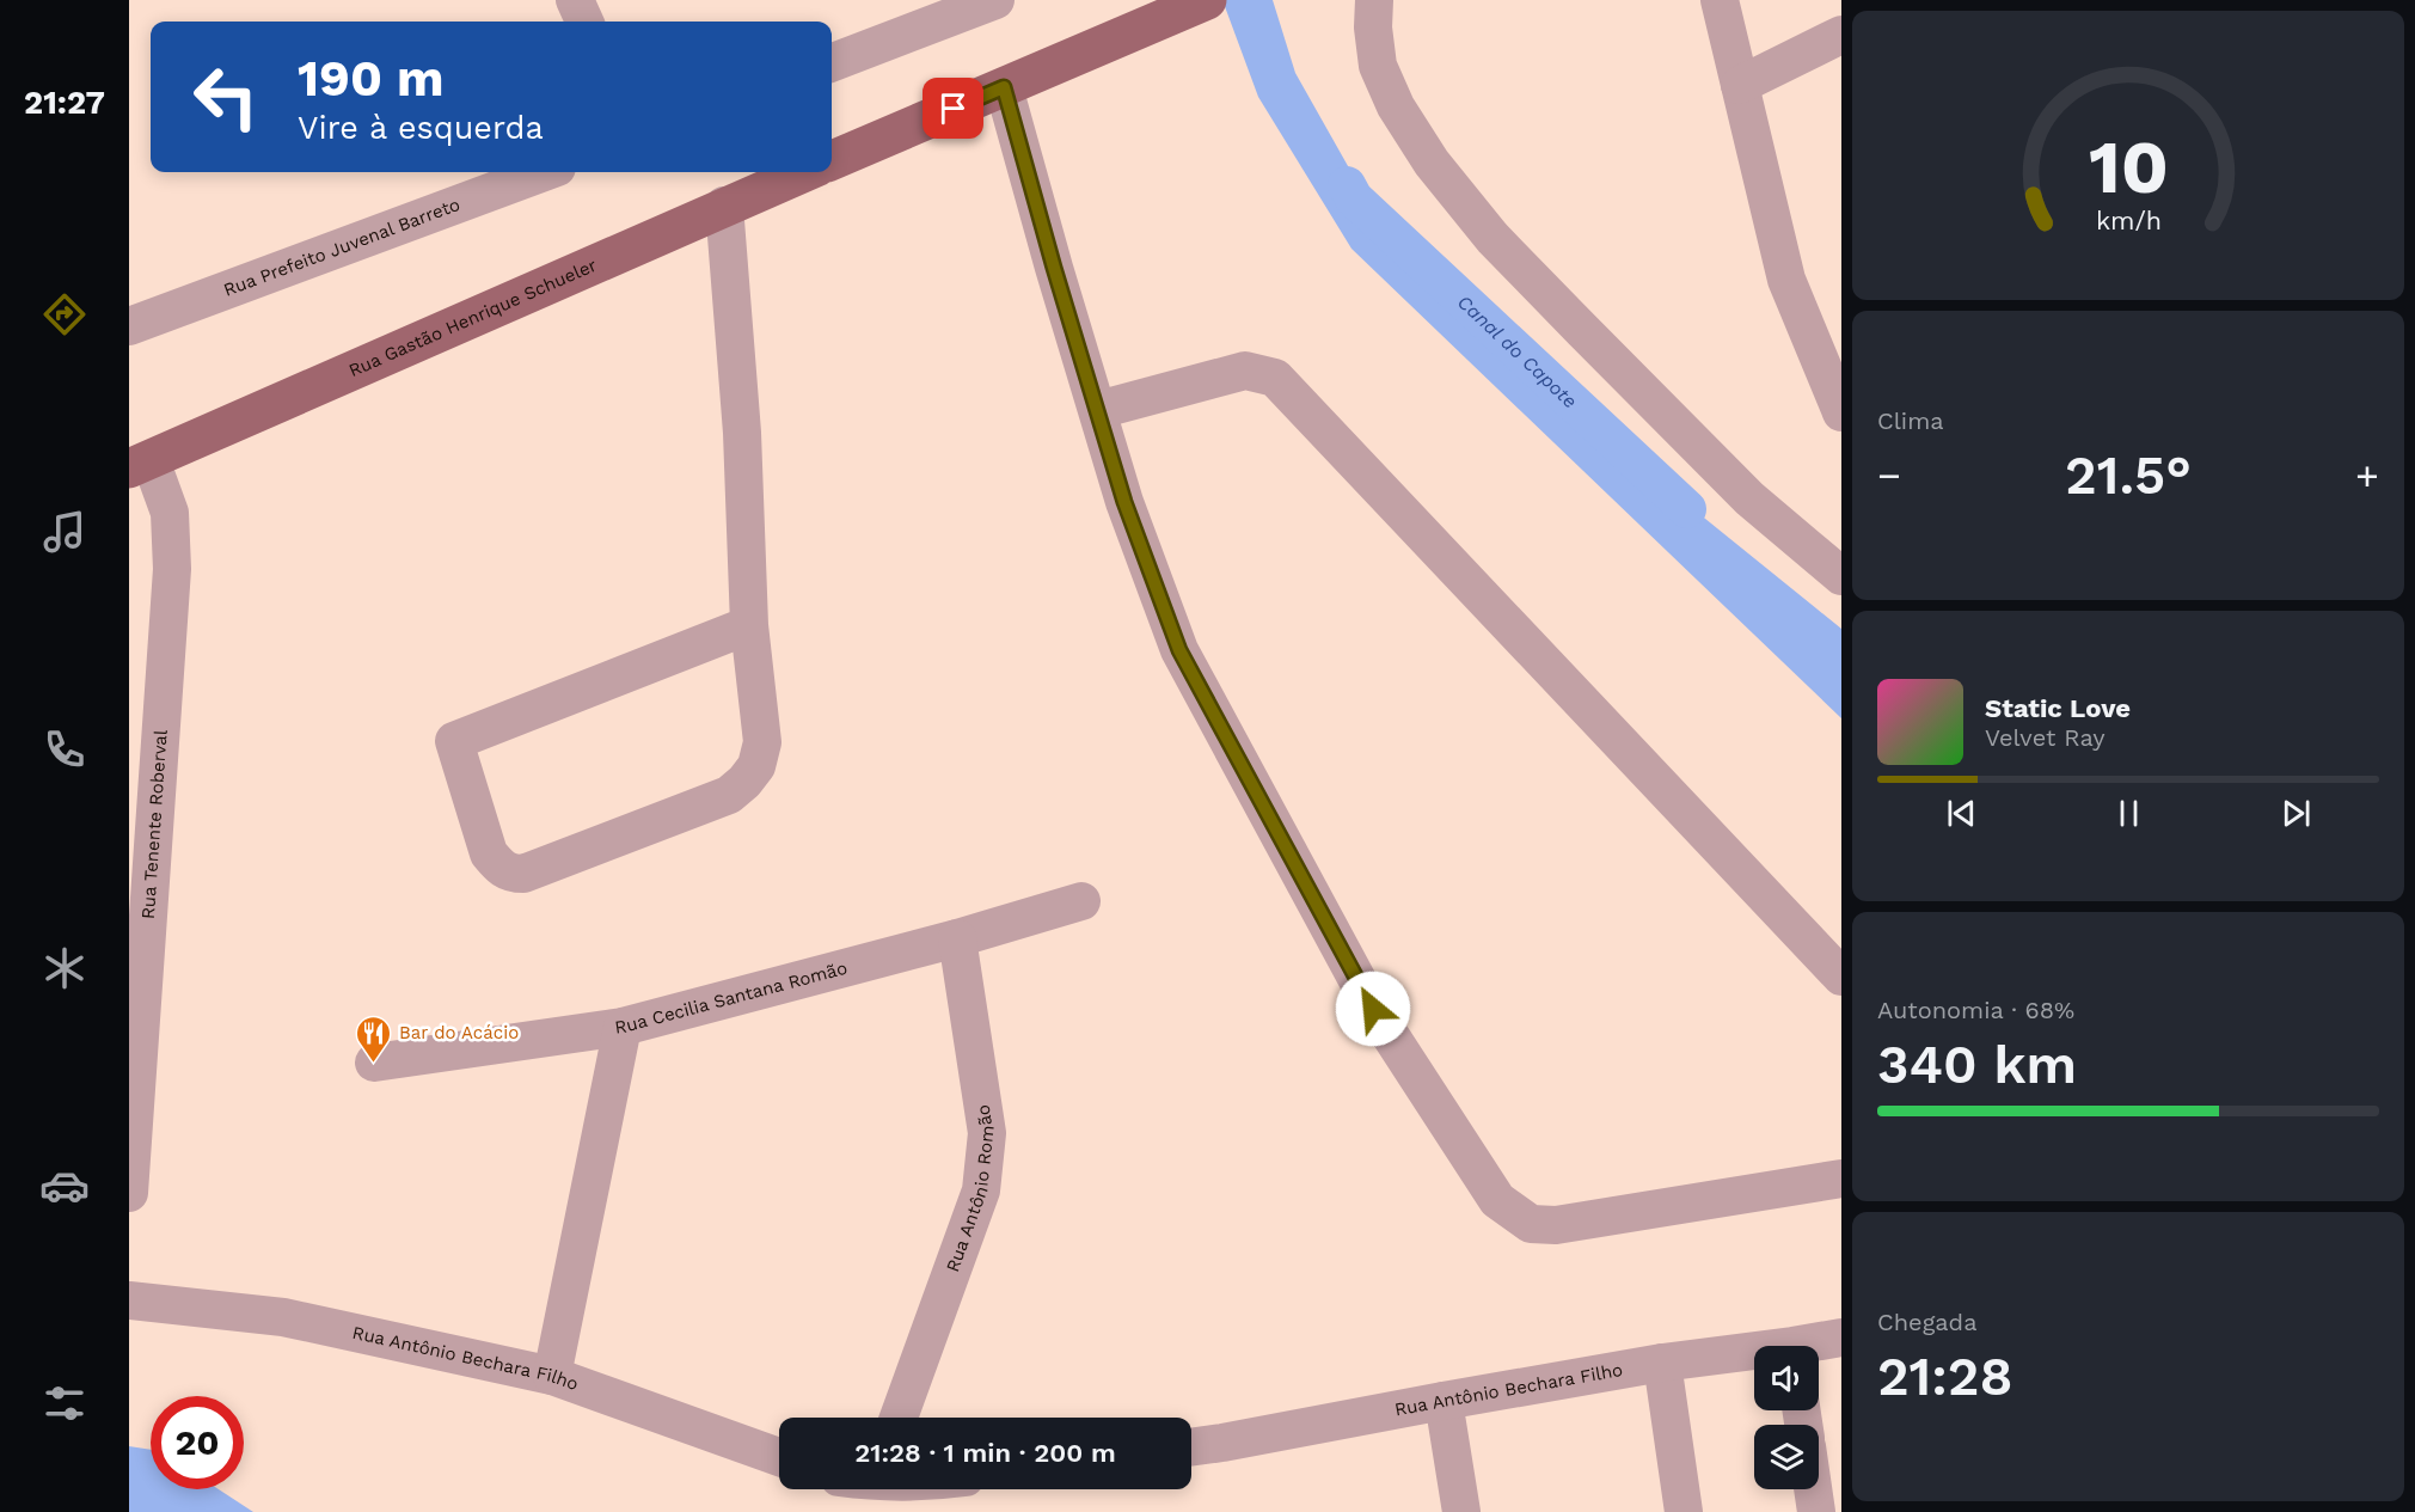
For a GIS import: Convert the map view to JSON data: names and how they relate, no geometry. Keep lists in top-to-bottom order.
{
  "streets": {
    "main road": ["Rua Gastão Henrique Schueler"],
    "street": [
      "Rua Prefeito Juvenal Barreto",
      "Rua Tenente Roberval",
      "Rua Cecilia Santana Romão",
      "Rua Antônio Romão",
      "Rua Antônio Bechara Filho"
    ]
  },
  "crossings": [
    ["Rua Gastão Henrique Schueler", "Rua Tenente Roberval"],
    ["Rua Cecilia Santana Romão", "Rua Antônio Romão"]
  ],
  "water": ["Canal do Capote"],
  "places": {
    "restaurant": ["Bar do Acácio"]
  },
  "page": {
    "tabs": "21:27",
    "turn": ["190 m", "Vire à esquerda"],
    "tile": [
      "Clima",
      ["Autonomia · 68%", "340 km"],
      ["Chegada", "21:28"]
    ],
    "heat": ["−", "21.5°", "+"],
    "song": ["Static Love", "Velvet Ray"],
    "limit": "20",
    "trip": "21:28 · 1 min · 200 m",
    "gauge": ["10", "km/h"]
  }
}
